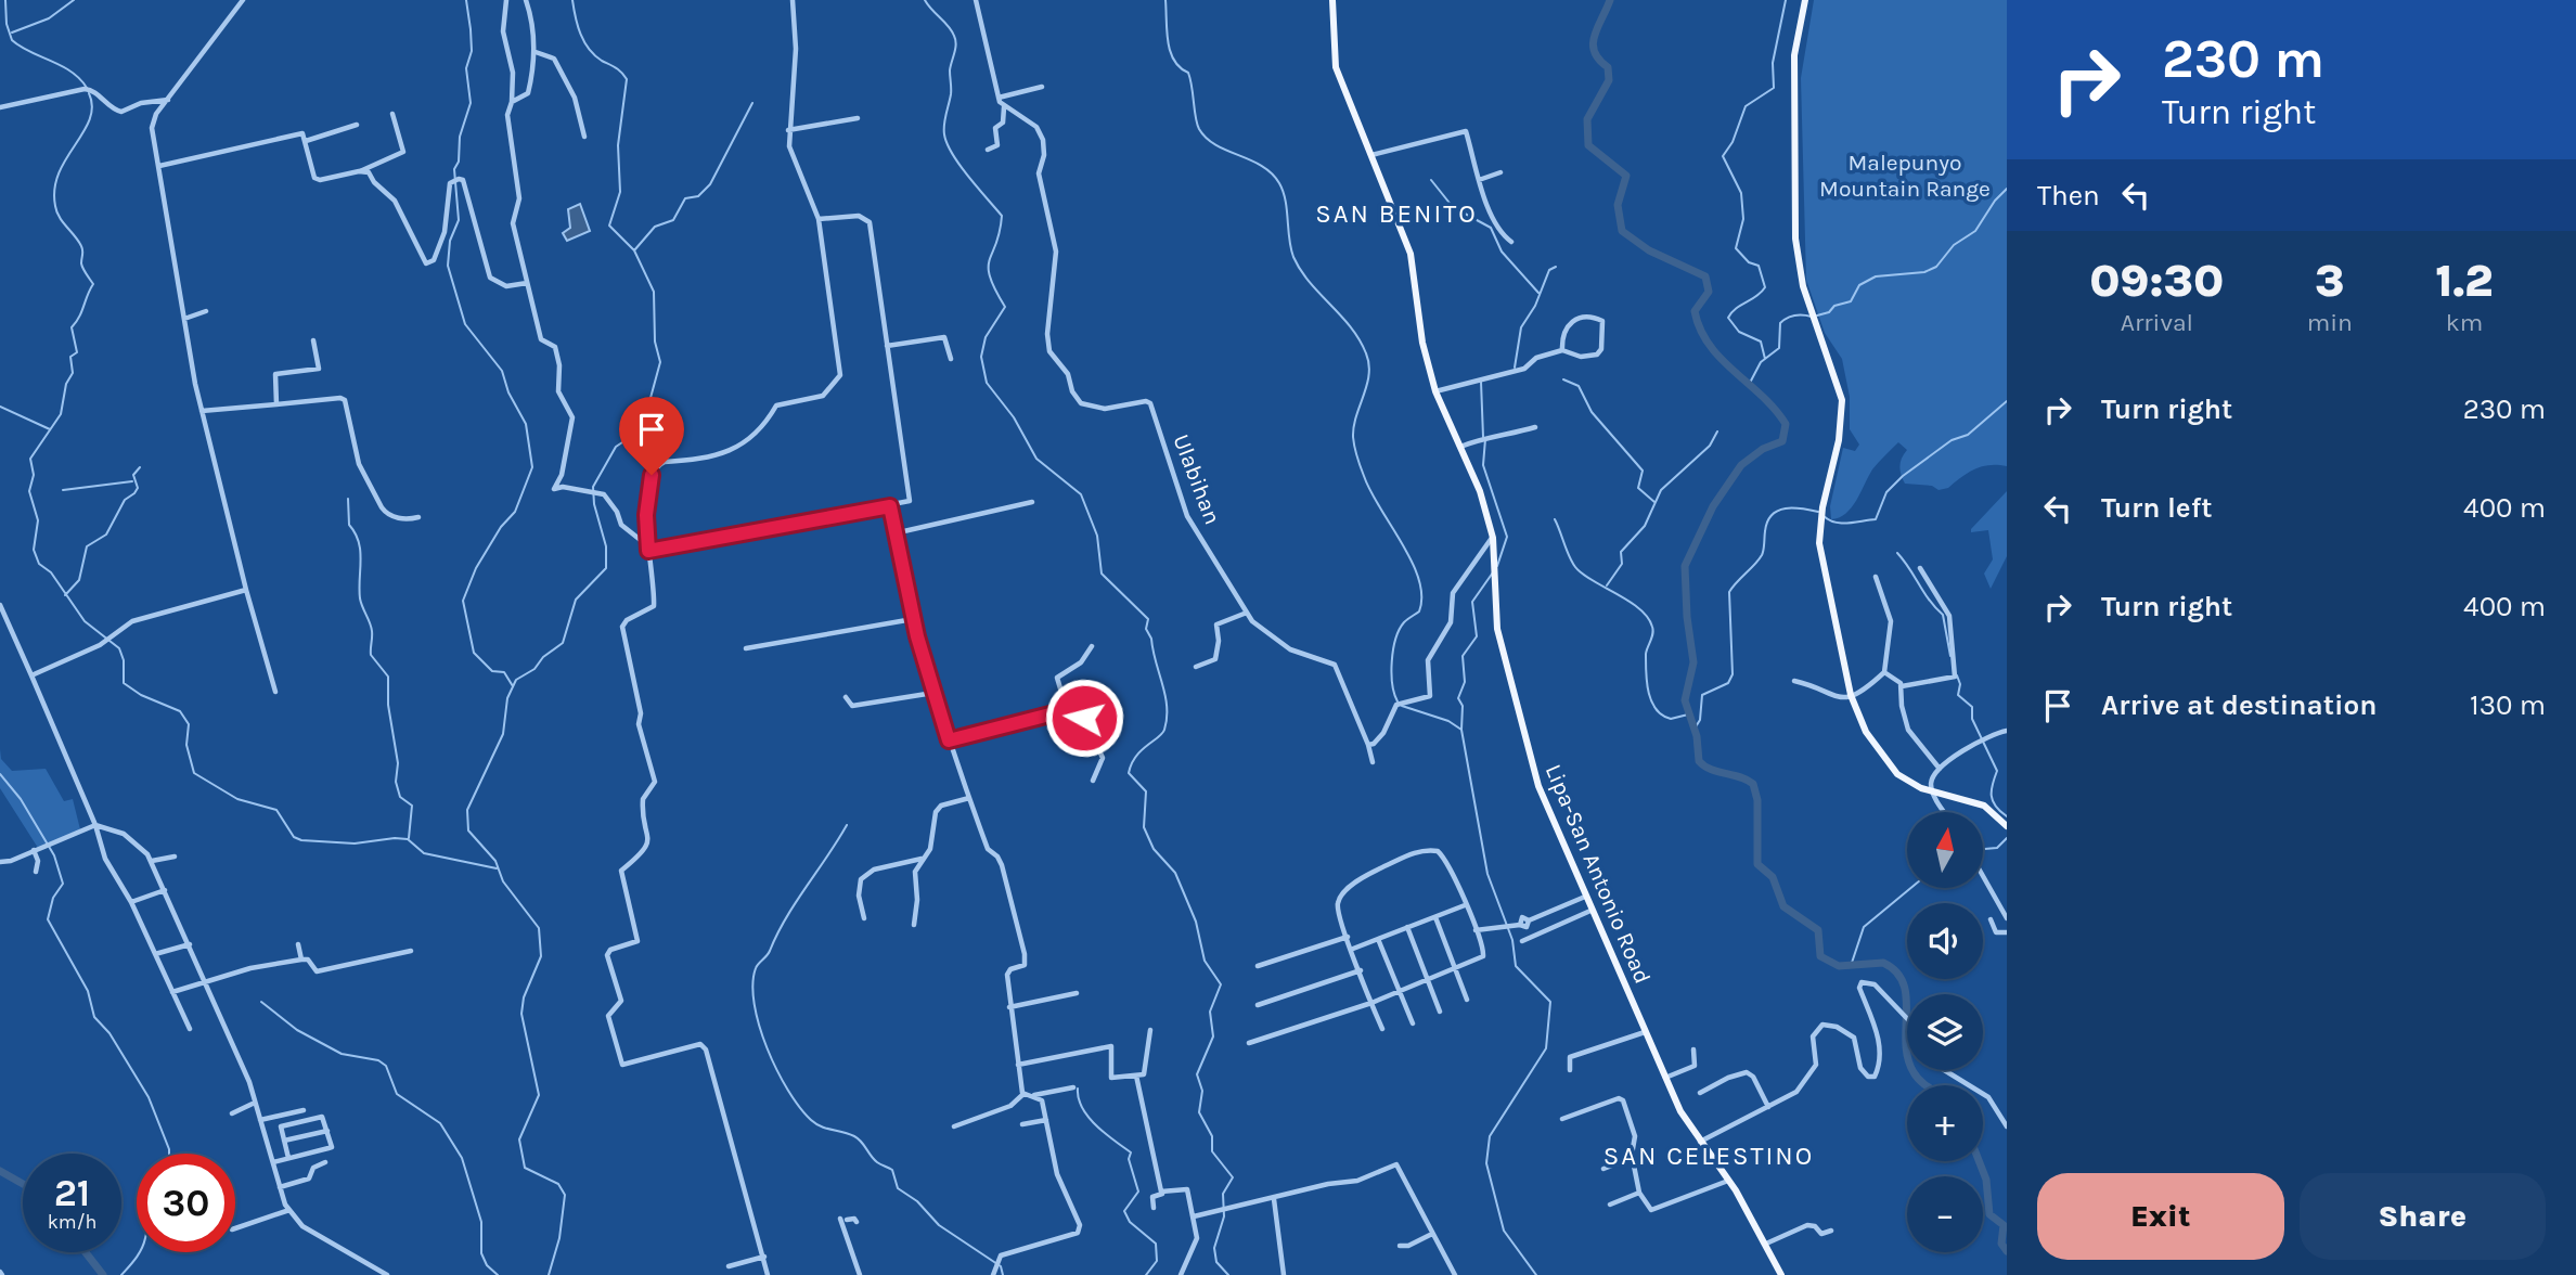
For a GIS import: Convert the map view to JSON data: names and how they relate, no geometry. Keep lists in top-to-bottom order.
{
  "streets": {
    "main road": ["Lipa-San Antonio Road"],
    "street": ["Ulabihan"]
  },
  "districts": ["SAN BENITO", "SAN CELESTINO"],
  "parks": ["Malepunyo Mountain Range"],
  "north": "top",
  "page": {
    "turn": ["230 m", "Turn right"],
    "then": "Then",
    "eta": [
      "09:30",
      "Arrival",
      "3",
      "min",
      "1.2",
      "km"
    ],
    "list": [
      {
        "name": "Turn right",
        "value": "230 m"
      },
      {
        "name": "Turn left",
        "value": "400 m"
      },
      {
        "name": "Turn right",
        "value": "400 m"
      },
      {
        "name": "Arrive at destination",
        "value": "130 m"
      }
    ],
    "map_buttons": ["+", "−"],
    "speed": "21 km/h",
    "limit": "30",
    "buttons": ["Exit", "Share"]
  }
}
